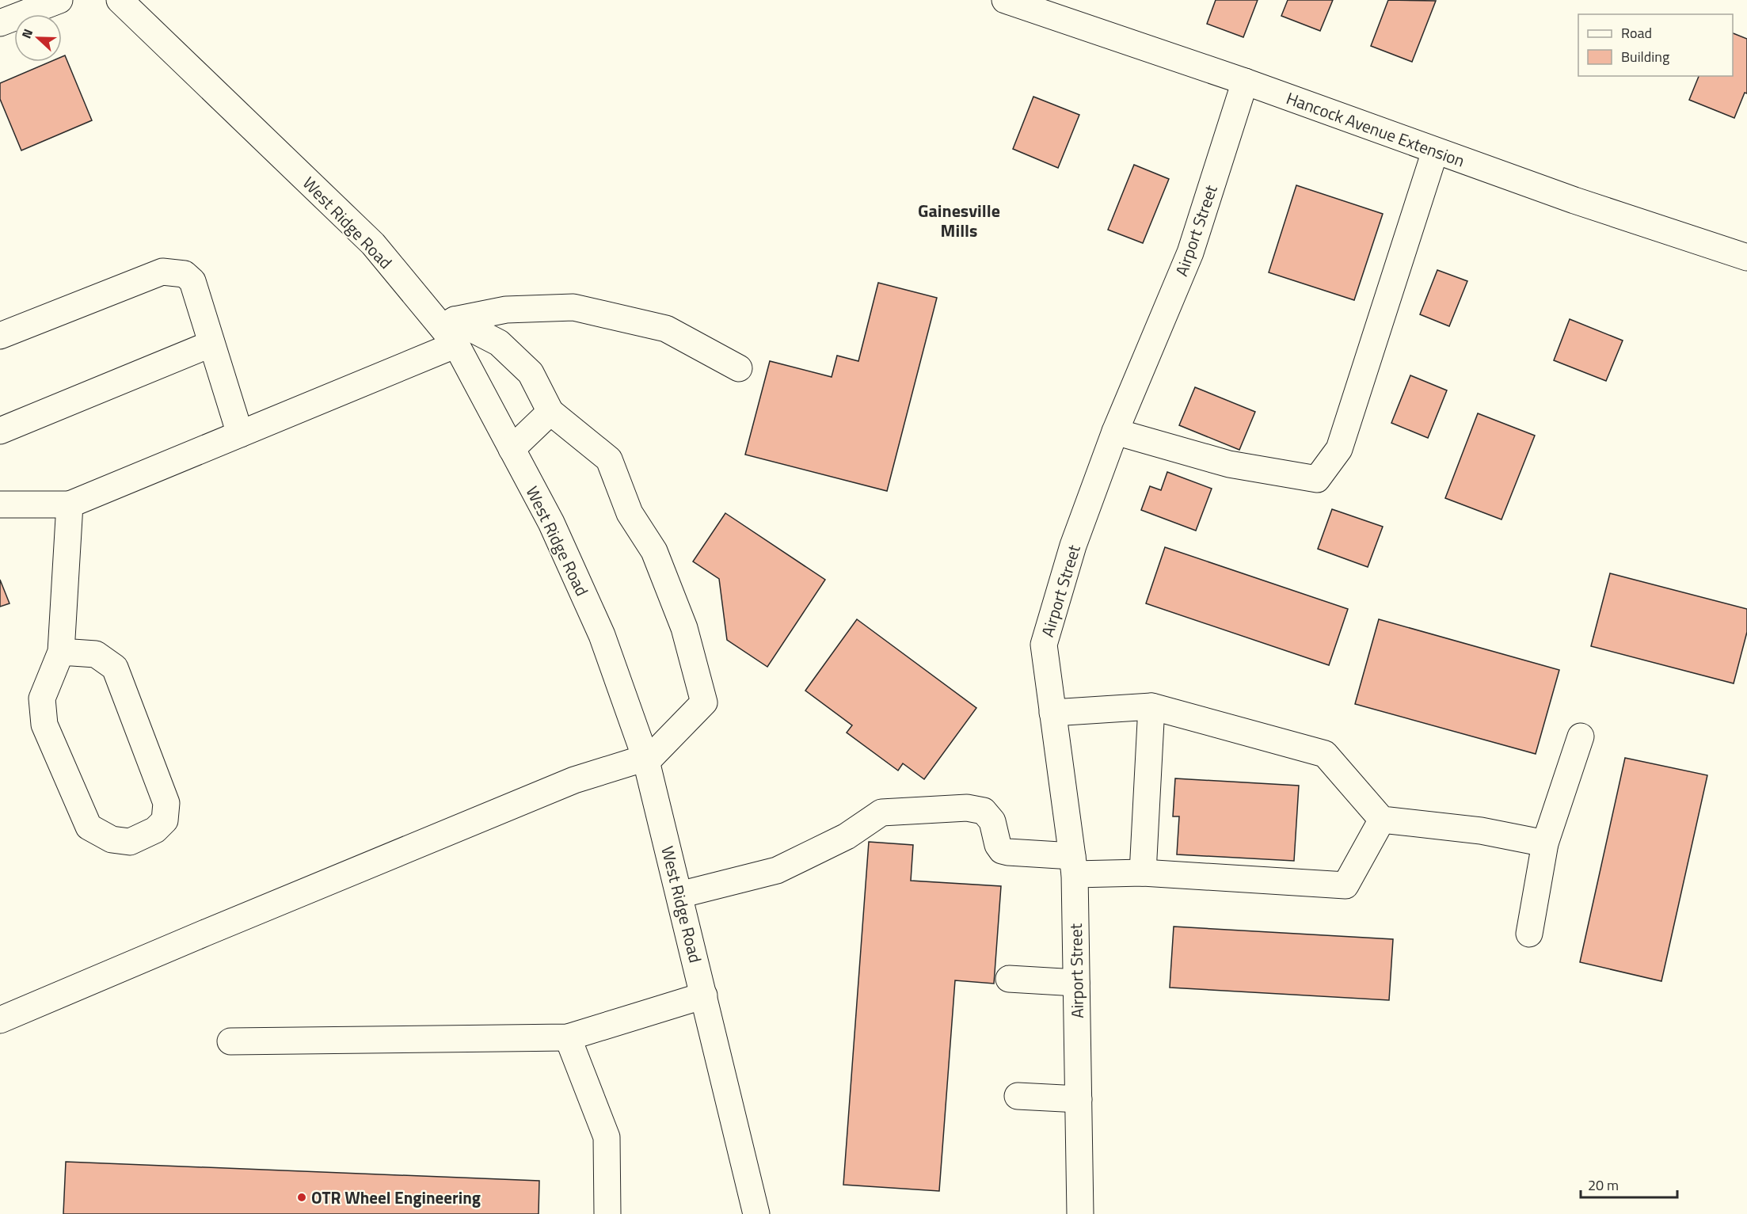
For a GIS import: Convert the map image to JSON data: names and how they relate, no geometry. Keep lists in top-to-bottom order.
{
  "streets": {
    "street": ["Hancock Avenue Extension", "West Ridge Road", "Airport Street"]
  },
  "crossings": [
    ["Hancock Avenue Extension", "Airport Street"]
  ],
  "districts": ["Gainesville Mills"],
  "places": ["OTR Wheel Engineering"],
  "legend": ["Road", "Building"],
  "scale_bar": "20 m",
  "north": "left"
}
